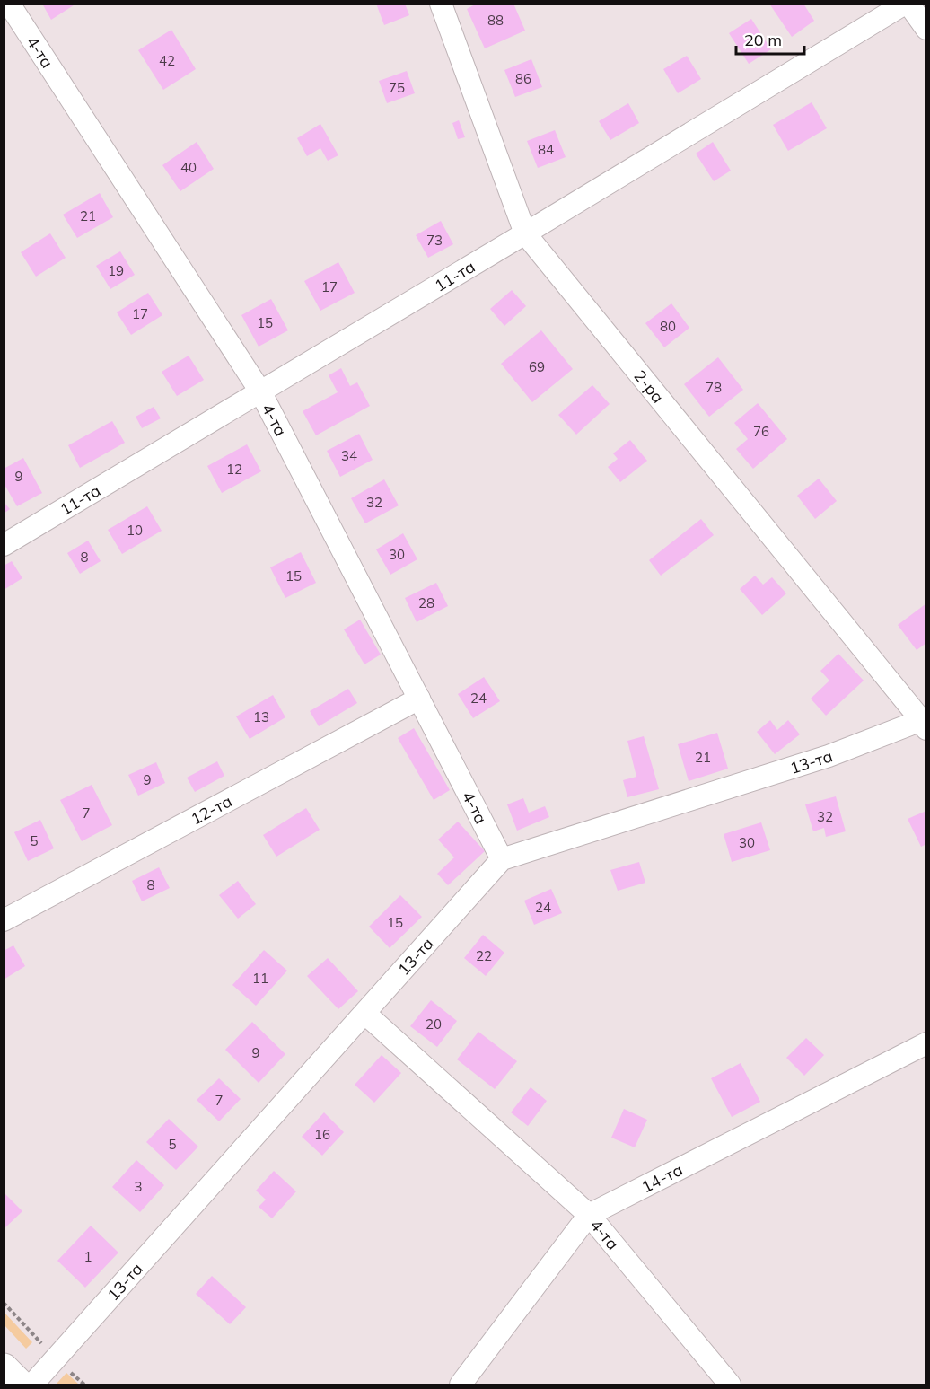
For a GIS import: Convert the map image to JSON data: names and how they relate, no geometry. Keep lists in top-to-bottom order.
{
  "streets": {
    "street": [
      "4-та",
      "11-та",
      "2-ра",
      "13-та",
      "12-та",
      "14-та"
    ]
  },
  "crossings": [
    ["4-та", "11-та"],
    ["4-та", "13-та"],
    ["4-та", "12-та"],
    ["4-та", "14-та"],
    ["11-та", "2-ра"],
    ["2-ра", "13-та"]
  ],
  "house_numbers": [
    "88",
    "42",
    "86",
    "75",
    "84",
    "40",
    "21",
    "73",
    "19",
    "17",
    "17",
    "15",
    "80",
    "69",
    "78",
    "76",
    "34",
    "12",
    "9",
    "32",
    "10",
    "30",
    "8",
    "15",
    "28",
    "24",
    "13",
    "21",
    "9",
    "7",
    "32",
    "5",
    "30",
    "8",
    "24",
    "15",
    "22",
    "11",
    "20",
    "9",
    "7",
    "16",
    "5",
    "3",
    "1"
  ],
  "scale_bar": "20 m"
}
